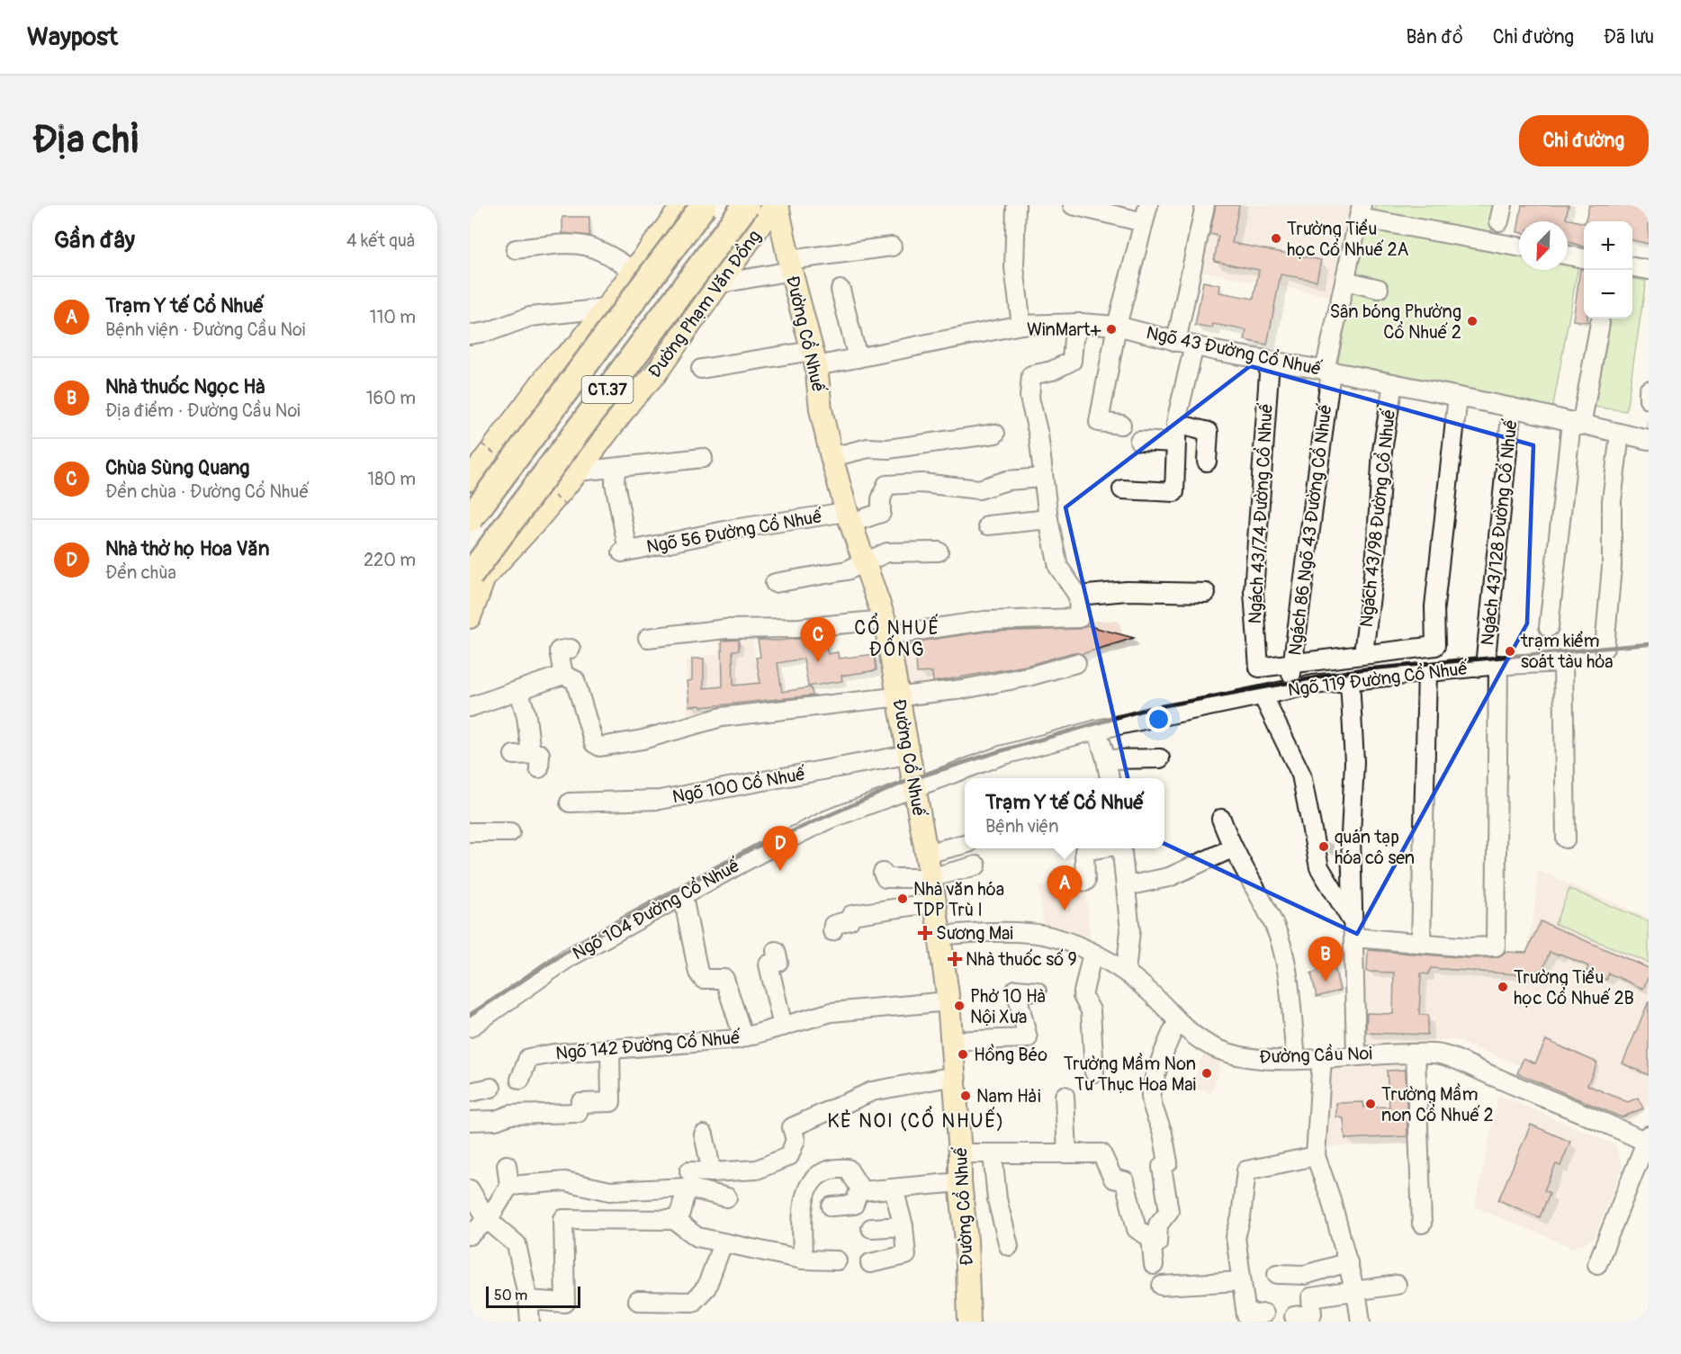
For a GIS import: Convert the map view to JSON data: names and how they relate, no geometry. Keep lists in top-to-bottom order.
{
  "streets": {
    "highway": ["CT.37"],
    "main road": ["Đường Phạm Văn Đồng", "Đường Cổ Nhuế"],
    "street": [
      "Ngõ 43 Đường Cổ Nhuế",
      "Ngách 43/74 Đường Cổ Nhuế",
      "Ngách 43/98 Đường Cổ Nhuế",
      "Ngách 86 Ngõ 43 Đường Cổ Nhuế",
      "Ngõ 56 Đường Cổ Nhuế",
      "Ngách 43/128 Đường Cổ Nhuế",
      "Ngõ 119 Đường Cổ Nhuế",
      "Ngõ 100 Cổ Nhuế",
      "Ngõ 104 Đường Cổ Nhuế",
      "Ngõ 142 Đường Cổ Nhuế",
      "Đường Cầu Noi"
    ]
  },
  "crossings": [
    ["Đường Phạm Văn Đồng", "Đường Cổ Nhuế"],
    ["Đường Phạm Văn Đồng", "CT.37"],
    ["Đường Cổ Nhuế", "Ngõ 43 Đường Cổ Nhuế"],
    ["Đường Cổ Nhuế", "Ngõ 56 Đường Cổ Nhuế"],
    ["Đường Cổ Nhuế", "Ngõ 119 Đường Cổ Nhuế"],
    ["Đường Cổ Nhuế", "Ngõ 100 Cổ Nhuế"],
    ["Đường Cổ Nhuế", "Ngõ 104 Đường Cổ Nhuế"],
    ["Đường Cổ Nhuế", "Ngõ 142 Đường Cổ Nhuế"],
    ["Đường Cổ Nhuế", "Đường Cầu Noi"],
    ["Ngõ 43 Đường Cổ Nhuế", "Ngách 43/74 Đường Cổ Nhuế"],
    ["Ngõ 43 Đường Cổ Nhuế", "Ngách 43/98 Đường Cổ Nhuế"],
    ["Ngõ 43 Đường Cổ Nhuế", "Ngách 86 Ngõ 43 Đường Cổ Nhuế"],
    ["Ngõ 43 Đường Cổ Nhuế", "Ngách 43/128 Đường Cổ Nhuế"],
    ["Ngách 43/74 Đường Cổ Nhuế", "Ngách 86 Ngõ 43 Đường Cổ Nhuế"],
    ["Ngách 43/98 Đường Cổ Nhuế", "Ngõ 119 Đường Cổ Nhuế"],
    ["Ngách 43/98 Đường Cổ Nhuế", "Đường Cầu Noi"],
    ["Ngách 86 Ngõ 43 Đường Cổ Nhuế", "Ngõ 119 Đường Cổ Nhuế"],
    ["Ngách 43/128 Đường Cổ Nhuế", "Ngõ 119 Đường Cổ Nhuế"],
    ["Ngõ 119 Đường Cổ Nhuế", "Ngõ 104 Đường Cổ Nhuế"]
  ],
  "districts": ["CỔ NHUẾ ĐỐNG", "KẺ NOI (CỔ NHUẾ)"],
  "places": {
    "other": [
      "Trường Tiểu học Cổ Nhuế 2A",
      "Sân bóng Phường Cổ Nhuế 2",
      "WinMart+",
      "trạm kiểm soát tàu hỏa",
      "quán tạp hóa cô sen",
      "Nhà văn hóa TDP Trù I",
      "Trường Tiểu học Cổ Nhuế 2B",
      "Phở 10 Hà Nội Xưa",
      "Hồng Béo",
      "Trường Mầm Non Tư Thục Hoa Mai",
      "Nam Hải",
      "Trường Mầm non Cổ Nhuế 2"
    ],
    "health": ["Sương Mai", "Nhà thuốc số 9"]
  },
  "scale_bar": "50 m",
  "north": "bottom left",
  "page": {
    "header": "Waypost",
    "nav": ["Bản đồ", "Chỉ đường", "Đã lưu"],
    "buttons": "Chỉ đường",
    "title": "Địa chỉ",
    "heading": ["Gần đây", "4 kết quả"],
    "map_buttons": ["+", "−"],
    "list": [
      {
        "mark": "A",
        "name": "Trạm Y tế Cổ Nhuế",
        "note": "Bệnh viện · Đường Cầu Noi",
        "value": "110 m"
      },
      {
        "mark": "B",
        "name": "Nhà thuốc Ngọc Hà",
        "note": "Địa điểm · Đường Cầu Noi",
        "value": "160 m"
      },
      {
        "mark": "C",
        "name": "Chùa Sùng Quang",
        "note": "Đền chùa · Đường Cổ Nhuế",
        "value": "180 m"
      },
      {
        "mark": "D",
        "name": "Nhà thờ họ Hoa Văn",
        "note": "Đền chùa",
        "value": "220 m"
      }
    ],
    "pins": [
      "C",
      "D",
      "A",
      "B"
    ],
    "popup": ["Trạm Y tế Cổ Nhuế", "Bệnh viện"],
    "scale": "50 m"
  }
}
